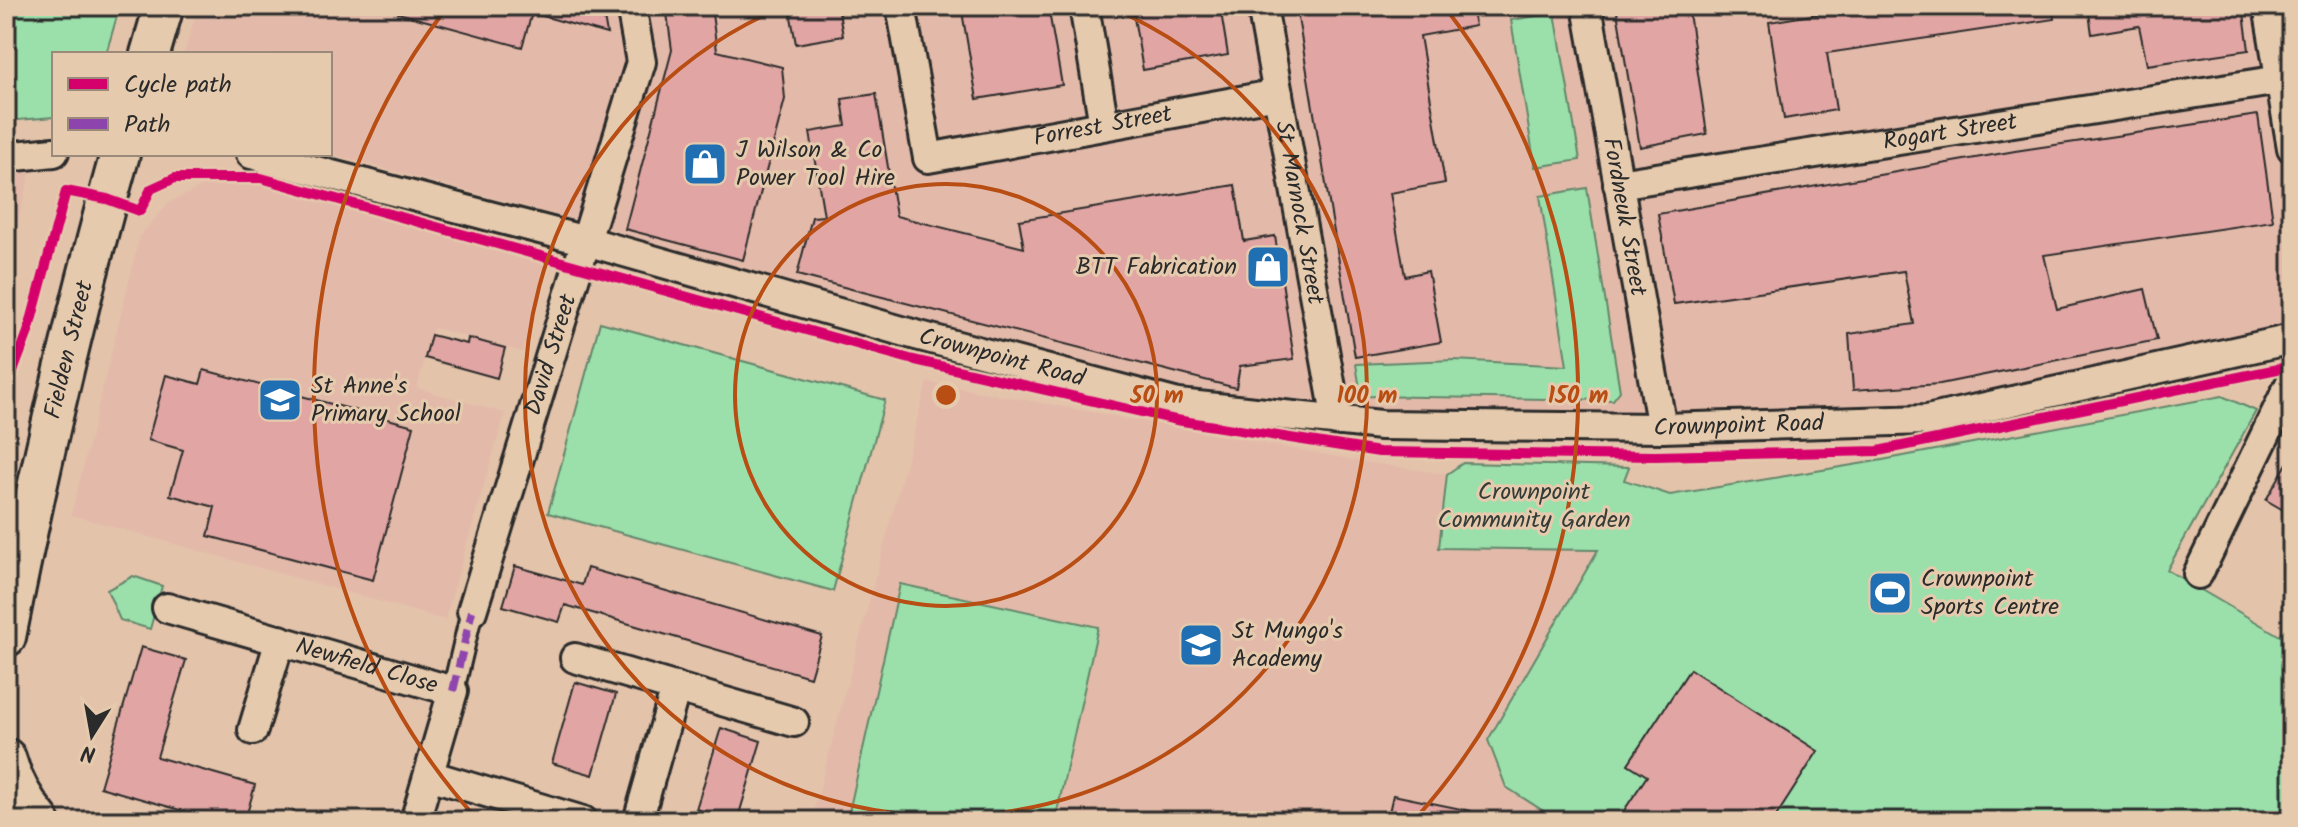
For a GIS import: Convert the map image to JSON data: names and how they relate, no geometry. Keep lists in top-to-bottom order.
{
  "streets": {
    "main road": ["Fielden Street"],
    "street": [
      "Forrest Street",
      "Rogart Street",
      "St Marnock Street",
      "Fordneuk Street",
      "David Street",
      "Crownpoint Road",
      "Newfield Close"
    ]
  },
  "crossings": [
    ["Forrest Street", "St Marnock Street"],
    ["Rogart Street", "Fordneuk Street"],
    ["St Marnock Street", "Crownpoint Road"],
    ["Fordneuk Street", "Crownpoint Road"],
    ["David Street", "Crownpoint Road"]
  ],
  "parks": ["Crownpoint Community Garden"],
  "places": {
    "shop": ["J Wilson & Co Power Tool Hire", "BTT Fabrication"],
    "school or university": ["St Anne's Primary School", "St Mungo's Academy"],
    "sports": ["Crownpoint Sports Centre"]
  },
  "legend": ["Cycle path", "Path"],
  "north": "bottom",
  "rings": ["50 m", "100 m", "150 m"]
}
